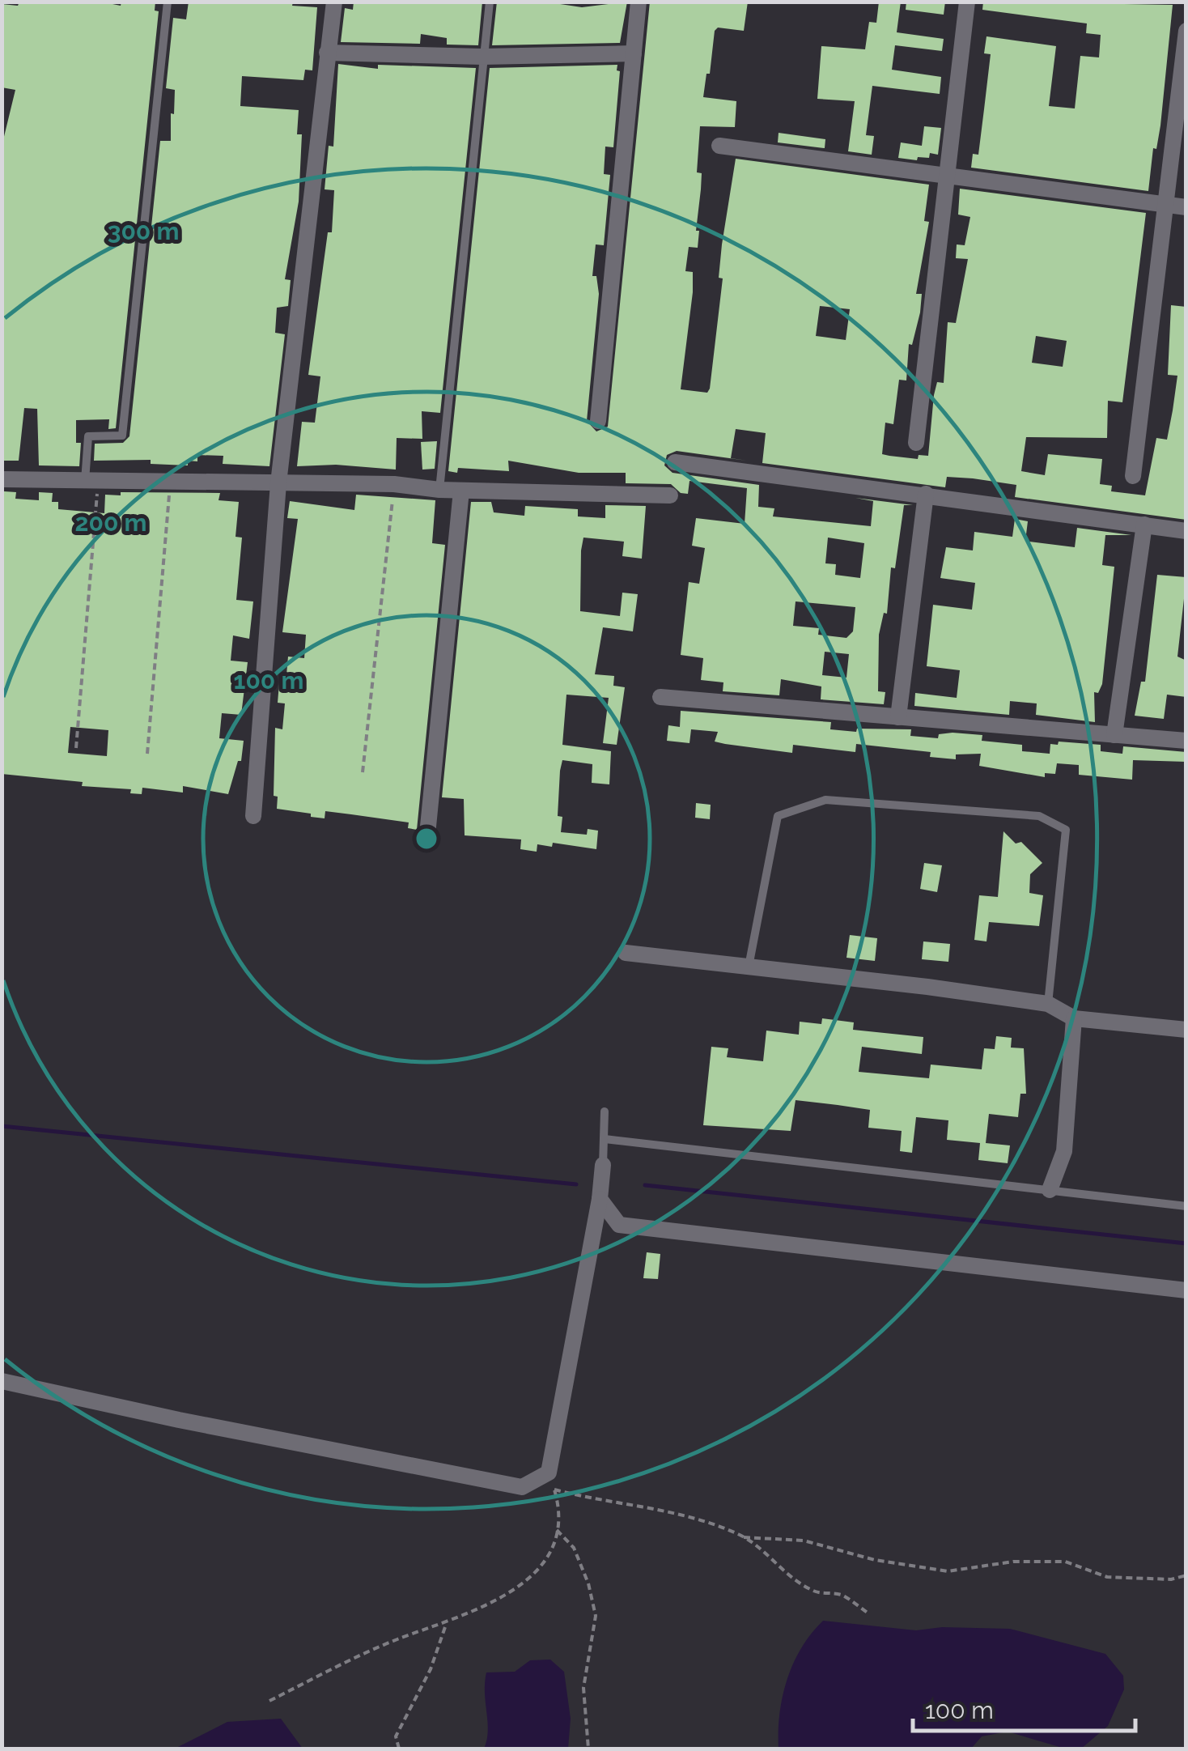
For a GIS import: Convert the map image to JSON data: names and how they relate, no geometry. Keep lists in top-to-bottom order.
{
  "scale_bar": "100 m",
  "rings": ["300 m", "200 m", "100 m"]
}
